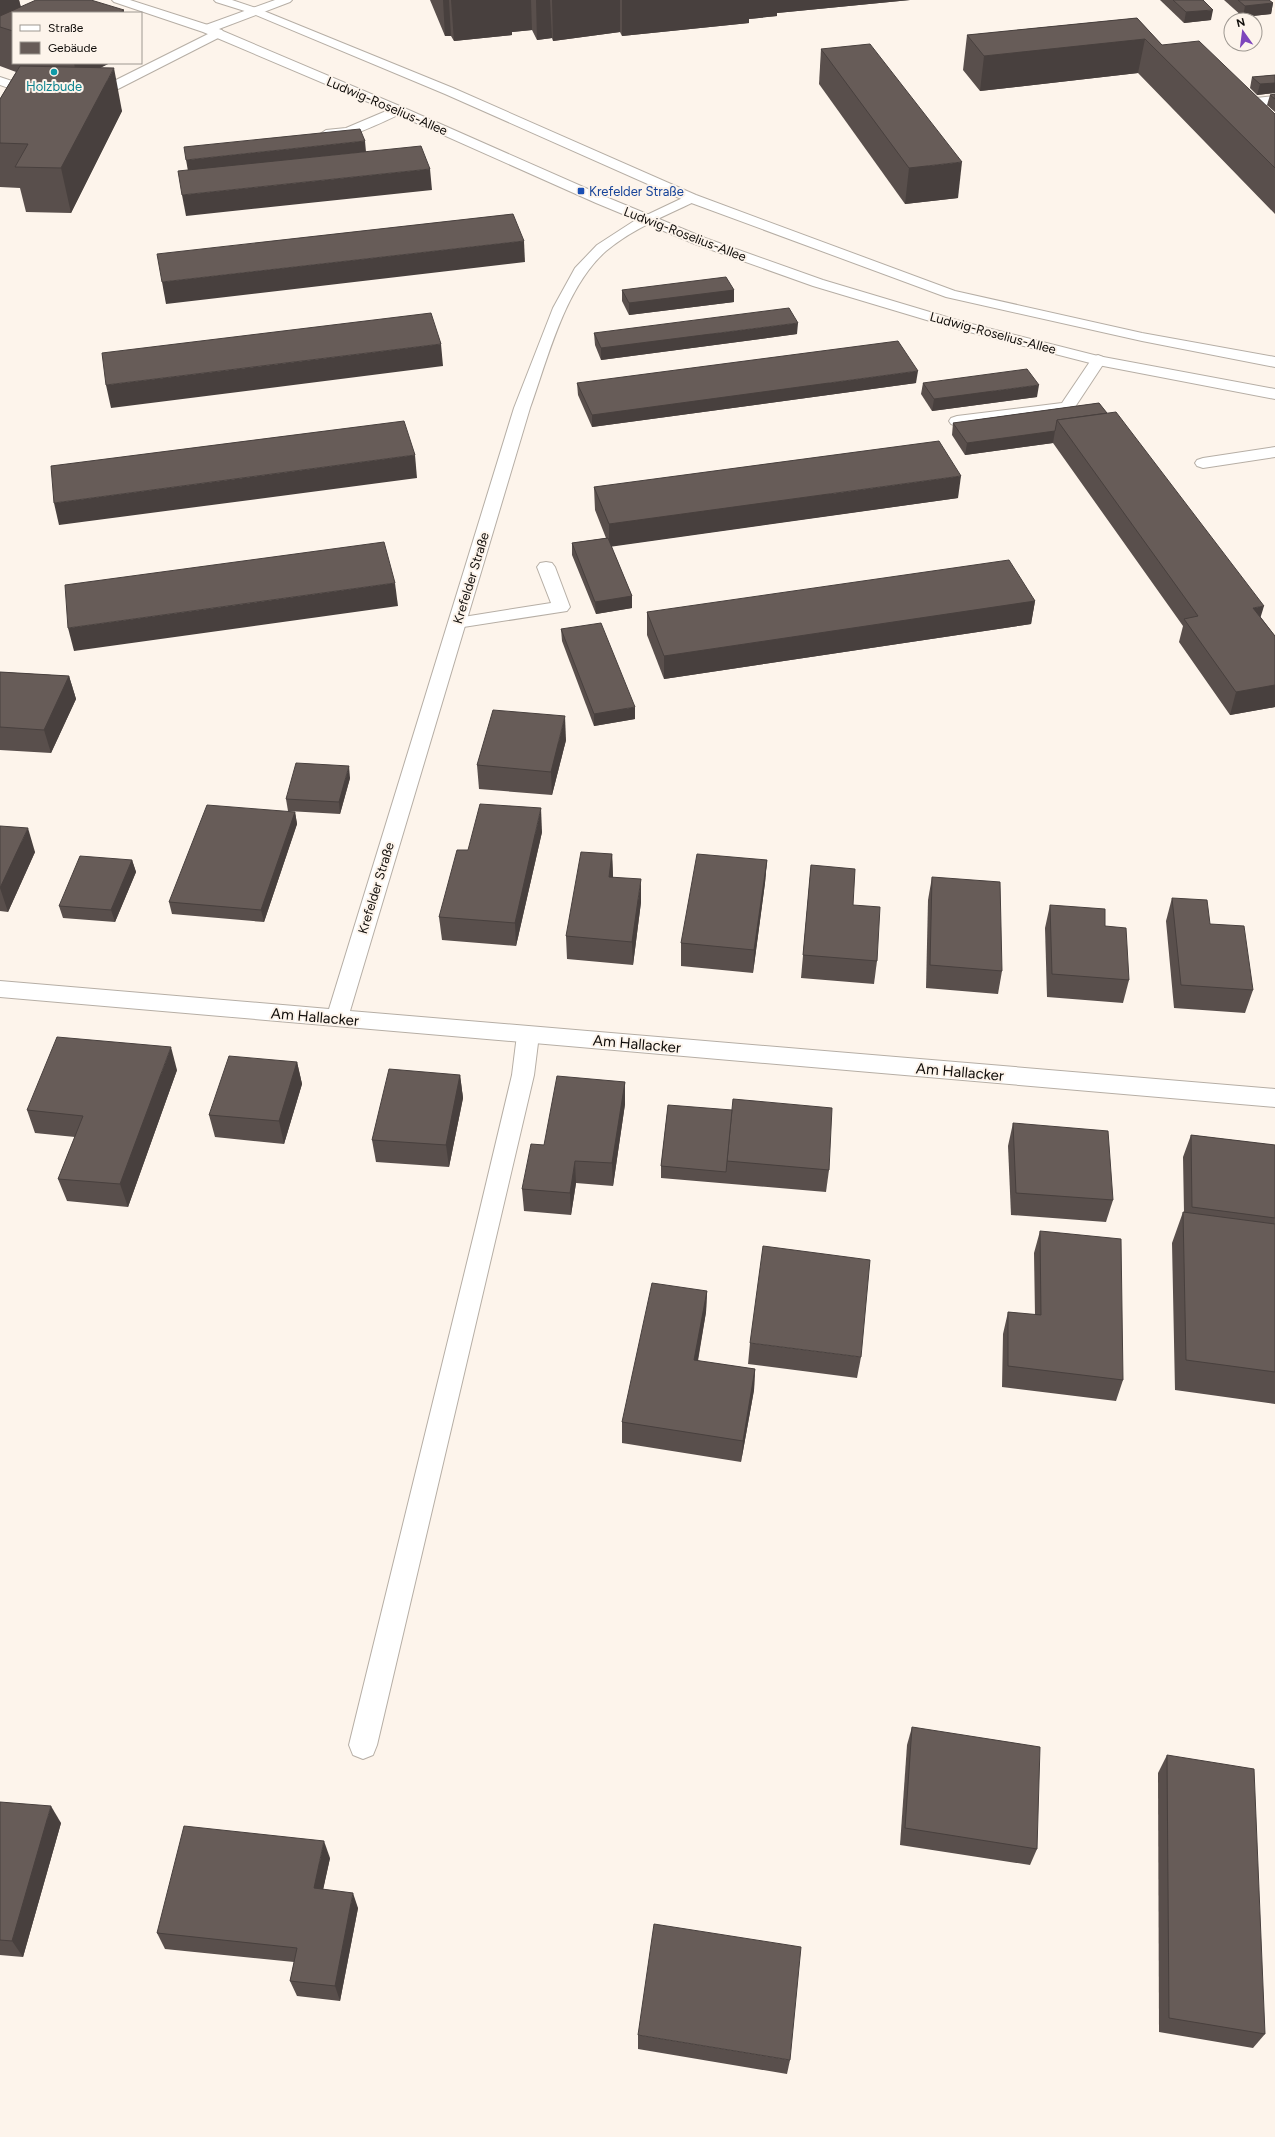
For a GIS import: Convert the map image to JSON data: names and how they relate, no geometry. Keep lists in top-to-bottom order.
{
  "streets": {
    "main road": ["Ludwig-Roselius-Allee", "Krefelder Straße", "Am Hallacker"]
  },
  "crossings": [
    ["Ludwig-Roselius-Allee", "Krefelder Straße"],
    ["Krefelder Straße", "Am Hallacker"]
  ],
  "places": {
    "other": ["Holzbude"],
    "transit": ["Krefelder Straße"]
  },
  "legend": ["Straße", "Gebäude"],
  "north": "top"
}
